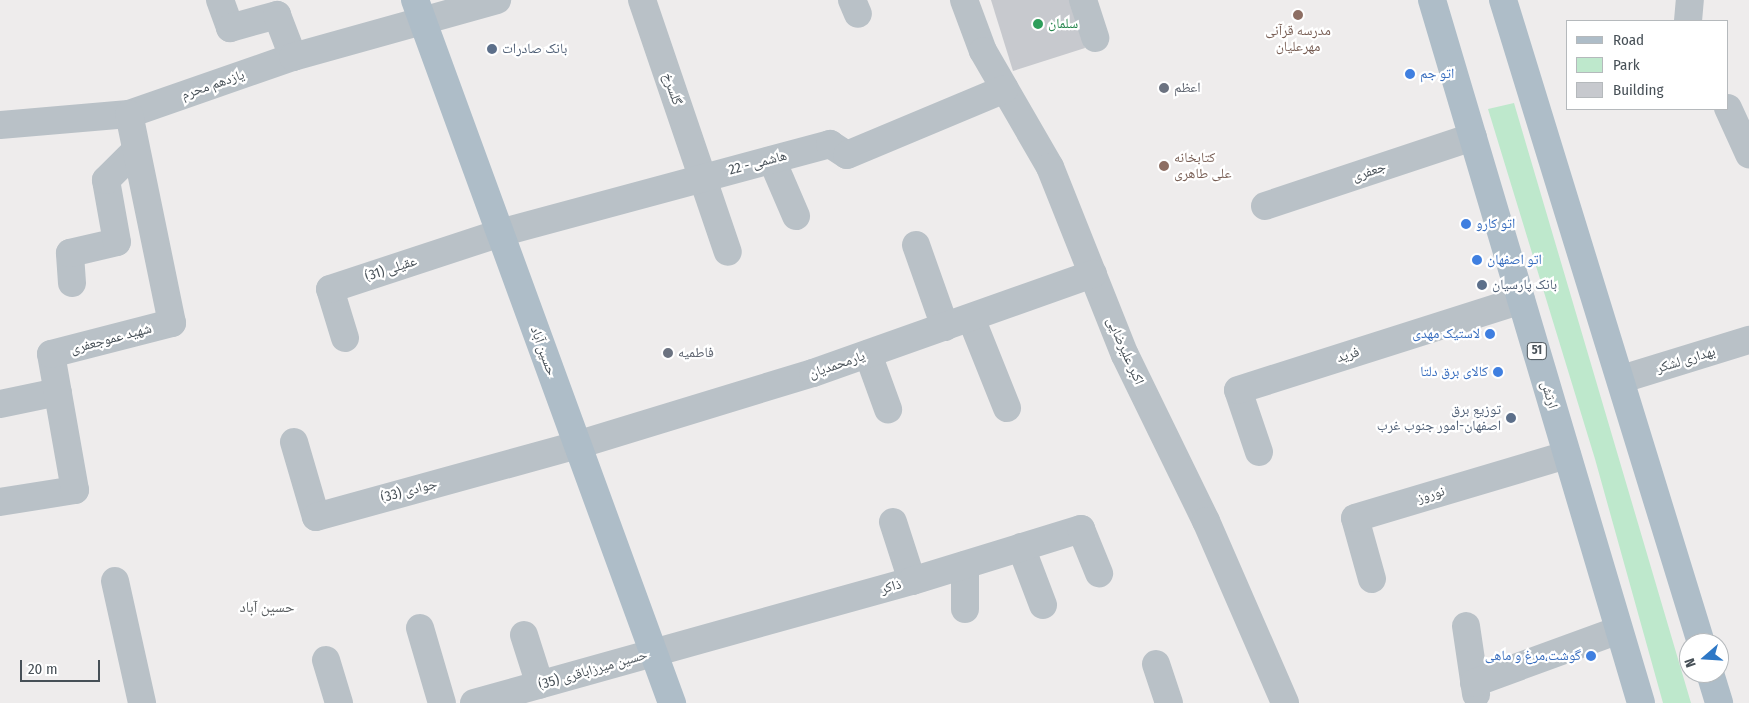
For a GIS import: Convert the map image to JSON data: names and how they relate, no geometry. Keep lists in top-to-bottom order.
{
  "streets": {
    "main road": ["حسین آباد", "51", "ارتش"],
    "street": [
      "یازدهم محرم",
      "گلسرخ",
      "هاشمی - 22",
      "جعفری",
      "عقیلی (31)",
      "شهید عموجعفری",
      "اکبر علیرضایی",
      "فرید",
      "بهداری لشکر",
      "یارمحمدیان",
      "جوادی (33)",
      "نوروز",
      "ذاکر",
      "حسین میرزاباقری (35)"
    ]
  },
  "crossings": [
    ["یازدهم محرم", "شهید عموجعفری"],
    ["یازدهم محرم", "حسین آباد"],
    ["گلسرخ", "هاشمی - 22"],
    ["هاشمی - 22", "عقیلی (31)"],
    ["هاشمی - 22", "حسین آباد"],
    ["هاشمی - 22", "اکبر علیرضایی"],
    ["جعفری", "ارتش"],
    ["عقیلی (31)", "حسین آباد"],
    ["حسین آباد", "یارمحمدیان"],
    ["حسین آباد", "جوادی (33)"],
    ["حسین آباد", "ذاکر"],
    ["حسین آباد", "حسین میرزاباقری (35)"],
    ["اکبر علیرضایی", "یارمحمدیان"],
    ["فرید", "ارتش"],
    ["یارمحمدیان", "جوادی (33)"],
    ["ارتش", "نوروز"],
    ["ذاکر", "حسین میرزاباقری (35)"]
  ],
  "districts": ["حسین آباد"],
  "places": [
    "مدرسه قرآنی مهرعلیان",
    "سلمان",
    "بانک صادرات",
    "اتو جم",
    "اعظم",
    "کتابخانه علی طاهری",
    "اتو کارو",
    "اتو اصفهان",
    "بانک پارسیان",
    "لاستیک مهدی",
    "فاطمیه",
    "کالای برق دلتا",
    "توزیع برق اصفهان-امور جنوب غرب",
    "گوشت،مرغ و ماهی"
  ],
  "legend": ["Road", "Park", "Building"],
  "scale_bar": "20 m",
  "north": "left"
}
